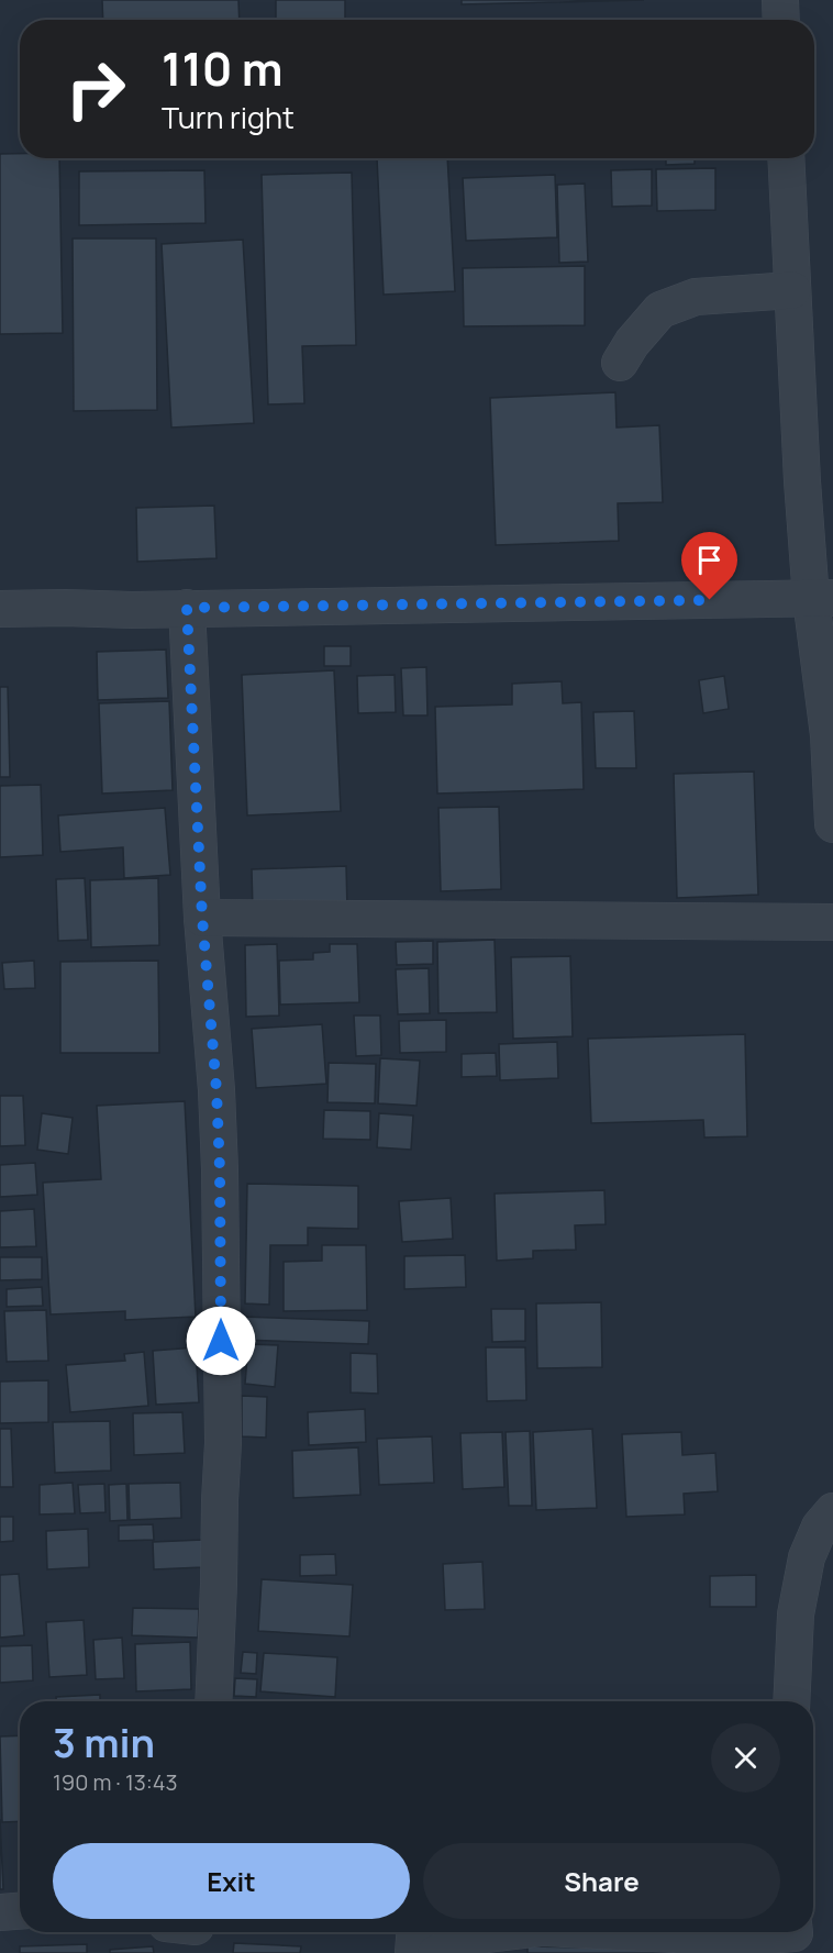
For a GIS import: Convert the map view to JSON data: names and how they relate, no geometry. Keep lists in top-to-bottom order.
{
  "page": {
    "turn": ["110 m", "Turn right"],
    "heading": ["3 min", "190 m · 13:43"],
    "buttons": ["Exit", "Share"]
  }
}
